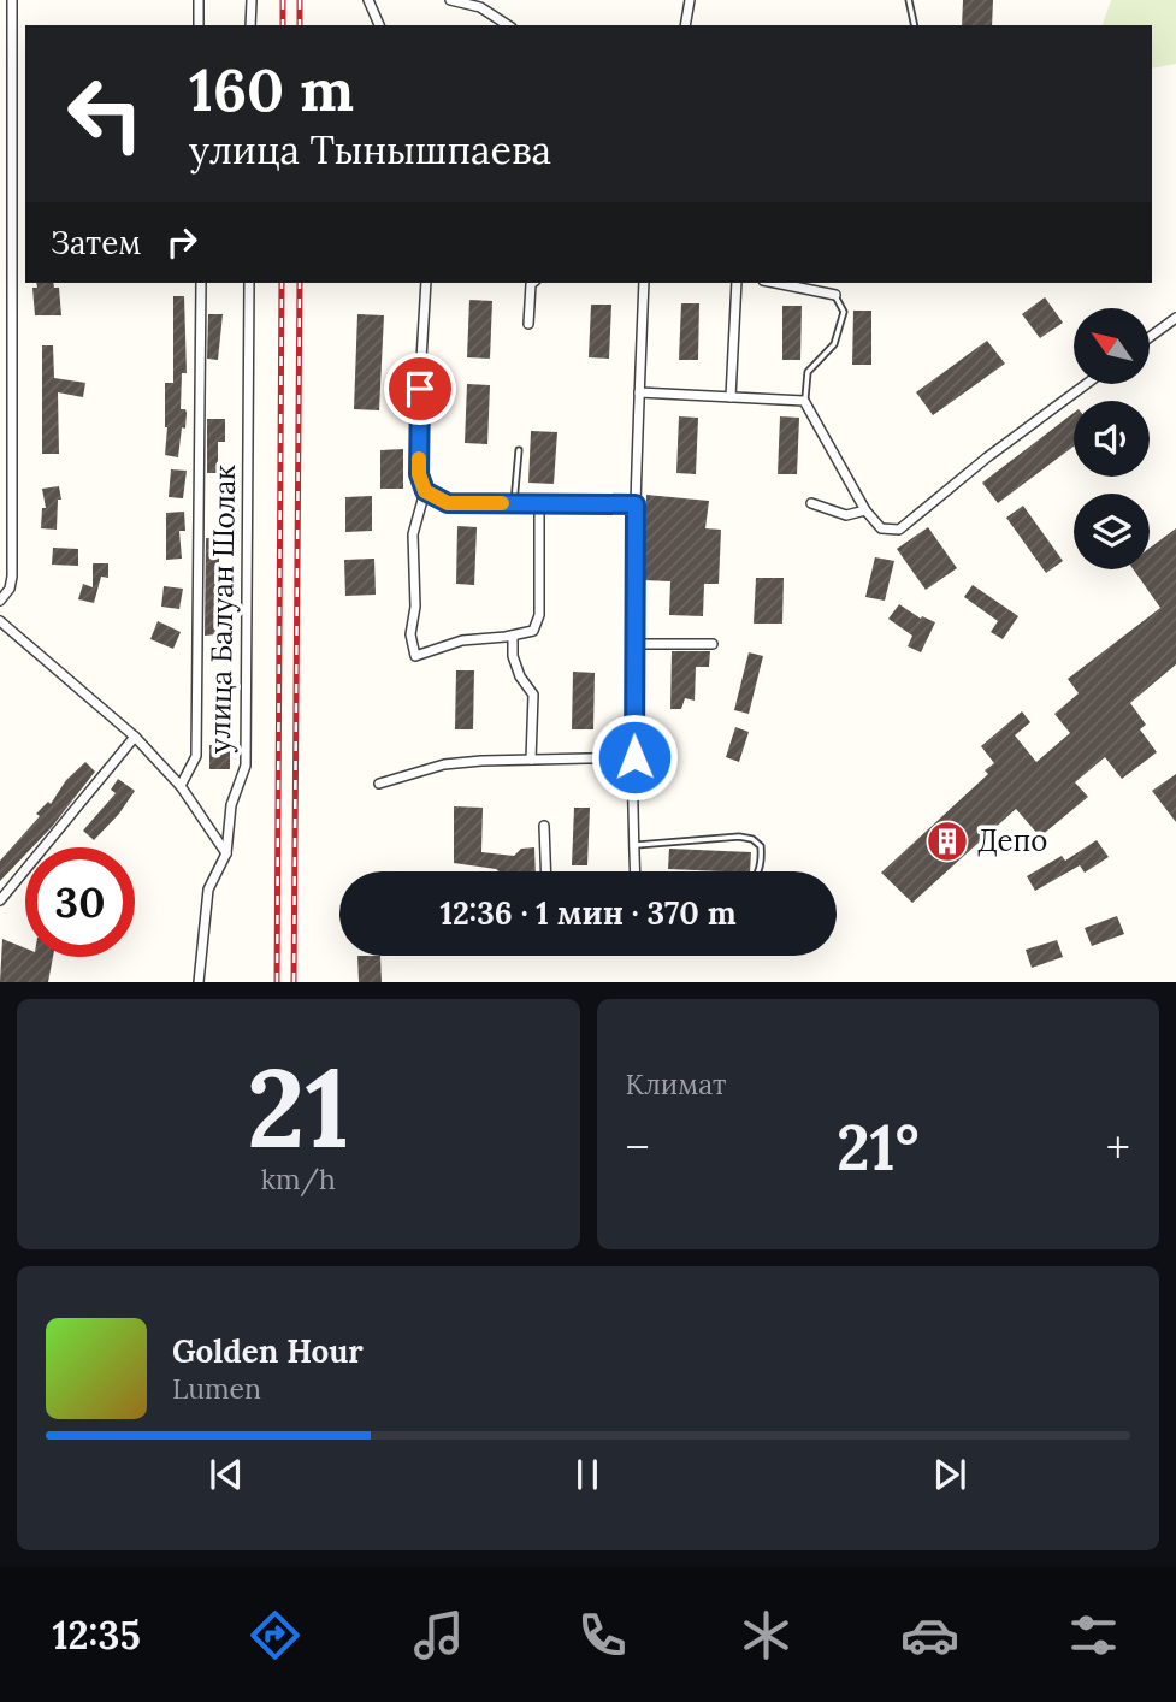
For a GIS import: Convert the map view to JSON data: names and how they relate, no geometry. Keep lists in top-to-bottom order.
{
  "streets": {
    "street": ["улица Балуан Шолак"]
  },
  "places": {
    "building": ["Депо"]
  },
  "north": "top left",
  "page": {
    "turn": ["160 m", "улица Тынышпаева"],
    "then": "Затем",
    "limit": "30",
    "trip": "12:36 · 1 мин · 370 m",
    "tile": [
      ["21", "km/h"],
      "Климат"
    ],
    "heat": ["−", "21°", "+"],
    "song": ["Golden Hour", "Lumen"],
    "tabs": "12:35"
  }
}
